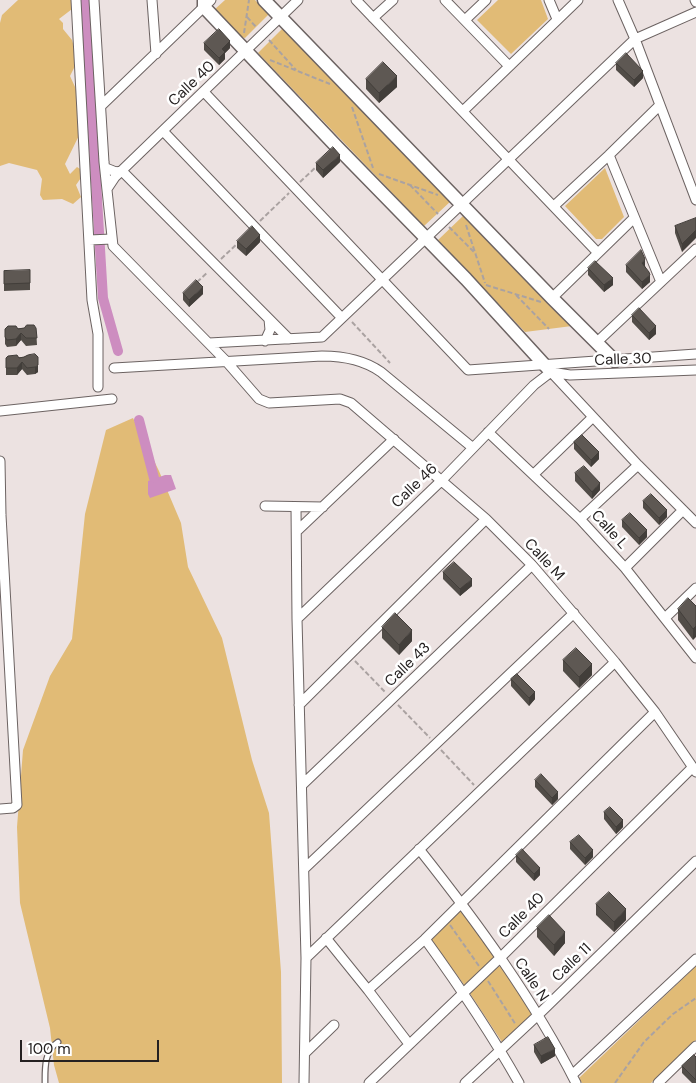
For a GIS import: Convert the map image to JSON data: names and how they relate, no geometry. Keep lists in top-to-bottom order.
{
  "streets": {
    "street": [
      "Calle 40",
      "Calle 30",
      "Calle 46",
      "Calle L",
      "Calle M",
      "Calle 43",
      "Calle 11",
      "Calle N"
    ]
  },
  "crossings": [
    ["Calle 40", "Calle M"],
    ["Calle 40", "Calle N"],
    ["Calle 30", "Calle 46"],
    ["Calle 46", "Calle L"],
    ["Calle 46", "Calle M"],
    ["Calle M", "Calle 43"],
    ["Calle 11", "Calle N"]
  ],
  "scale_bar": "100 m"
}
